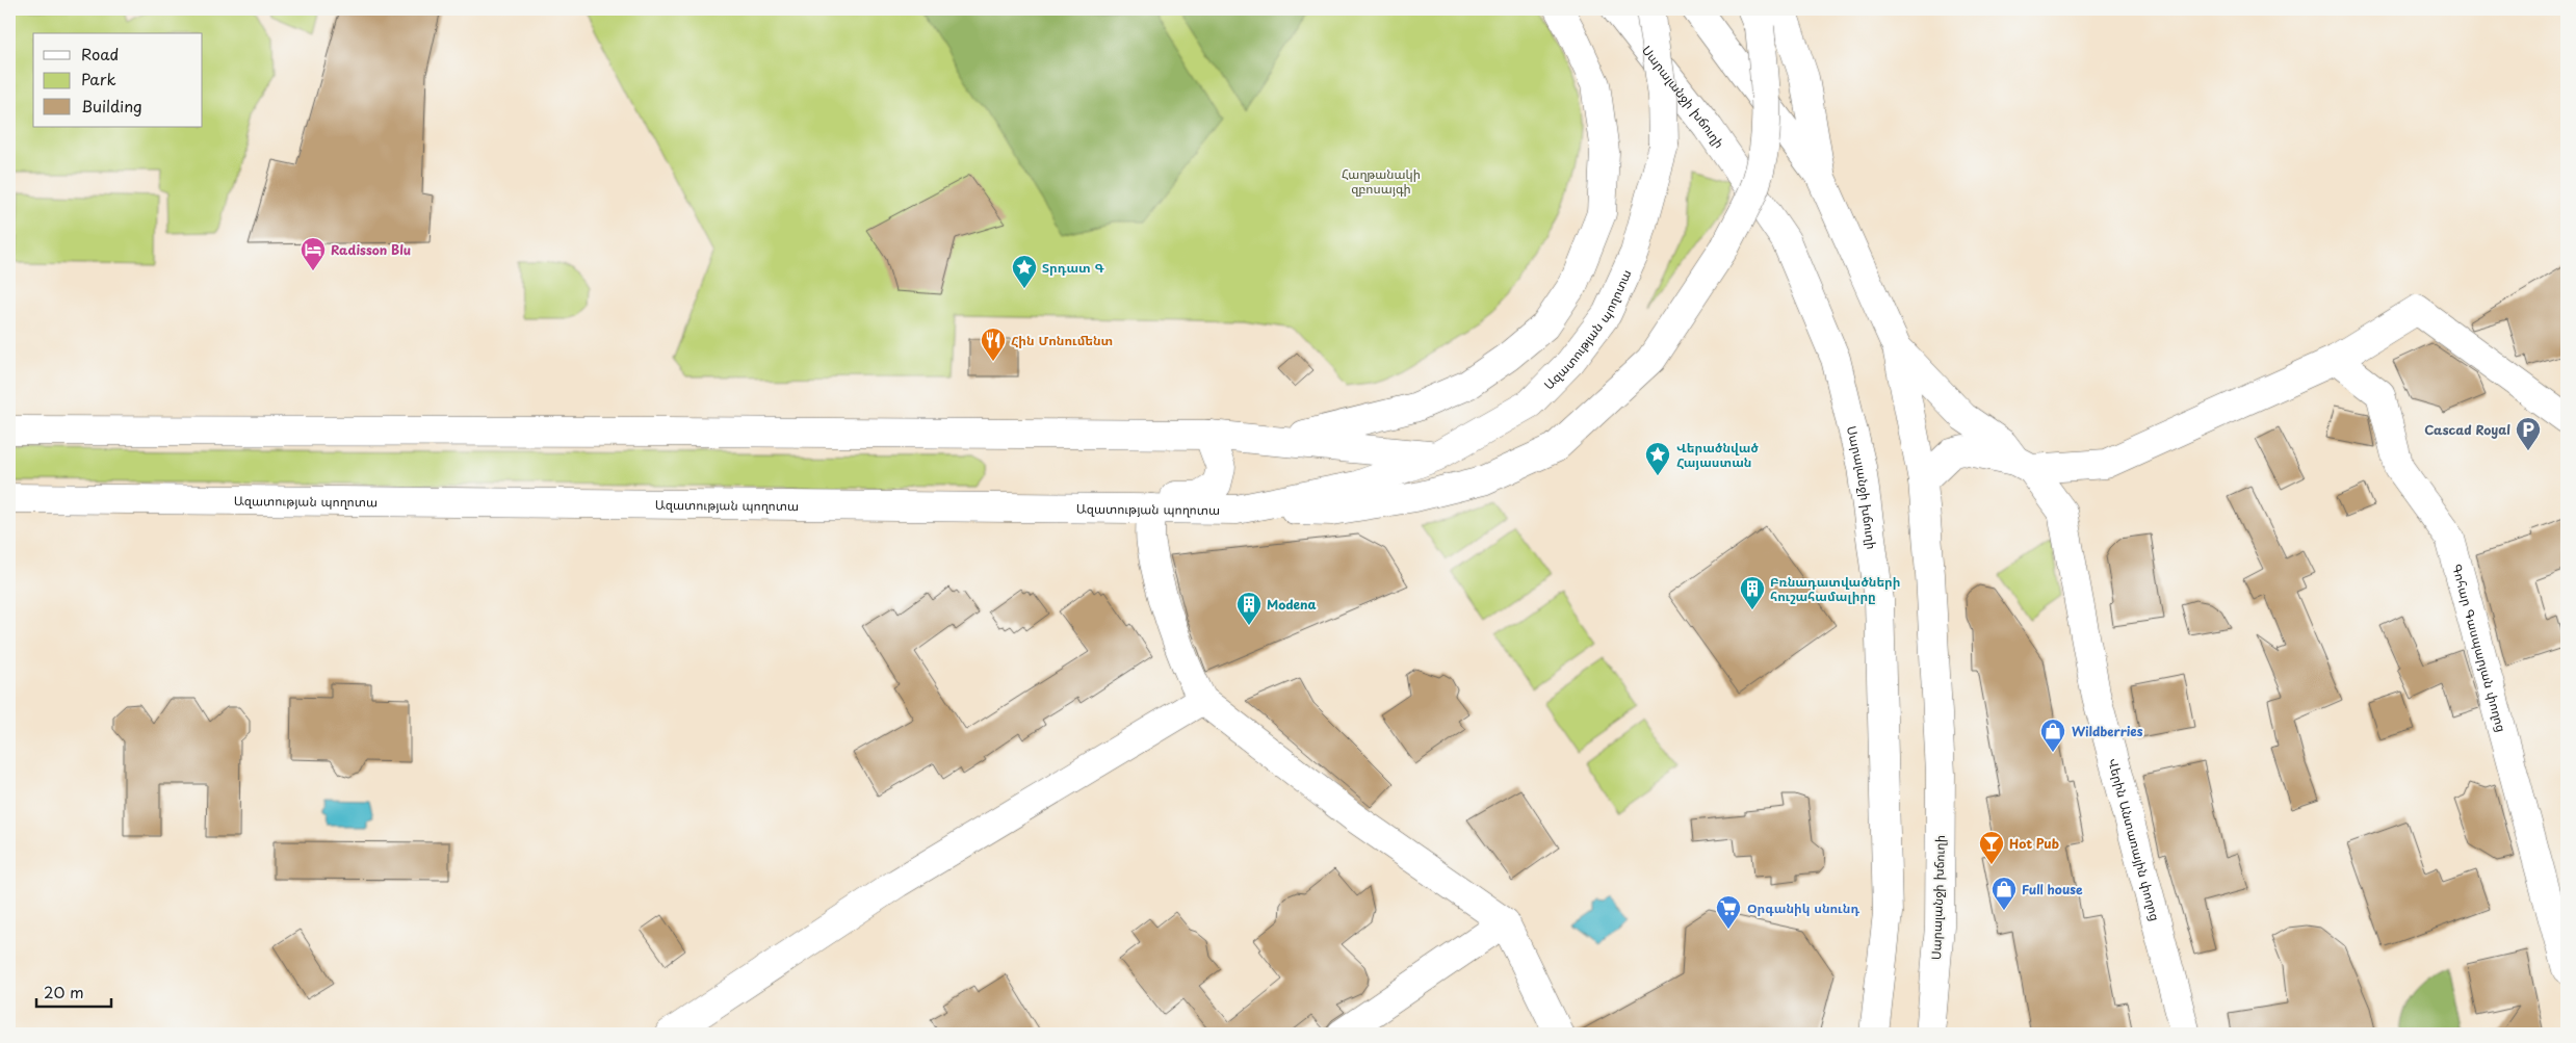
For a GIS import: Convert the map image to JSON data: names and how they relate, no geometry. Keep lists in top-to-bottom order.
{
  "streets": {
    "main road": [
      "Սարալանջի խճուղի",
      "Ազատության պողոտա",
      "Գոհար Գասպարյան փողոց",
      "Վերին Անտառային փողոց"
    ]
  },
  "crossings": [
    ["Սարալանջի խճուղի", "Վերին Անտառային փողոց"]
  ],
  "parks": ["Հաղթանակի զբոսայգի"],
  "places": {
    "hotel": ["Radisson Blu"],
    "place": ["Տրդատ Գ", "Վերածնված Հայաստան"],
    "restaurant": ["Հին Մոնումենտ"],
    "parking": ["Cascad Royal"],
    "building": ["Բռնադատվածների հուշահամալիրը", "Modena"],
    "shop": ["Wildberries", "Full house"],
    "bar": ["Hot Pub"],
    "supermarket": ["Օրգանիկ սնունդ"]
  },
  "legend": ["Road", "Park", "Building"],
  "scale_bar": "20 m"
}
